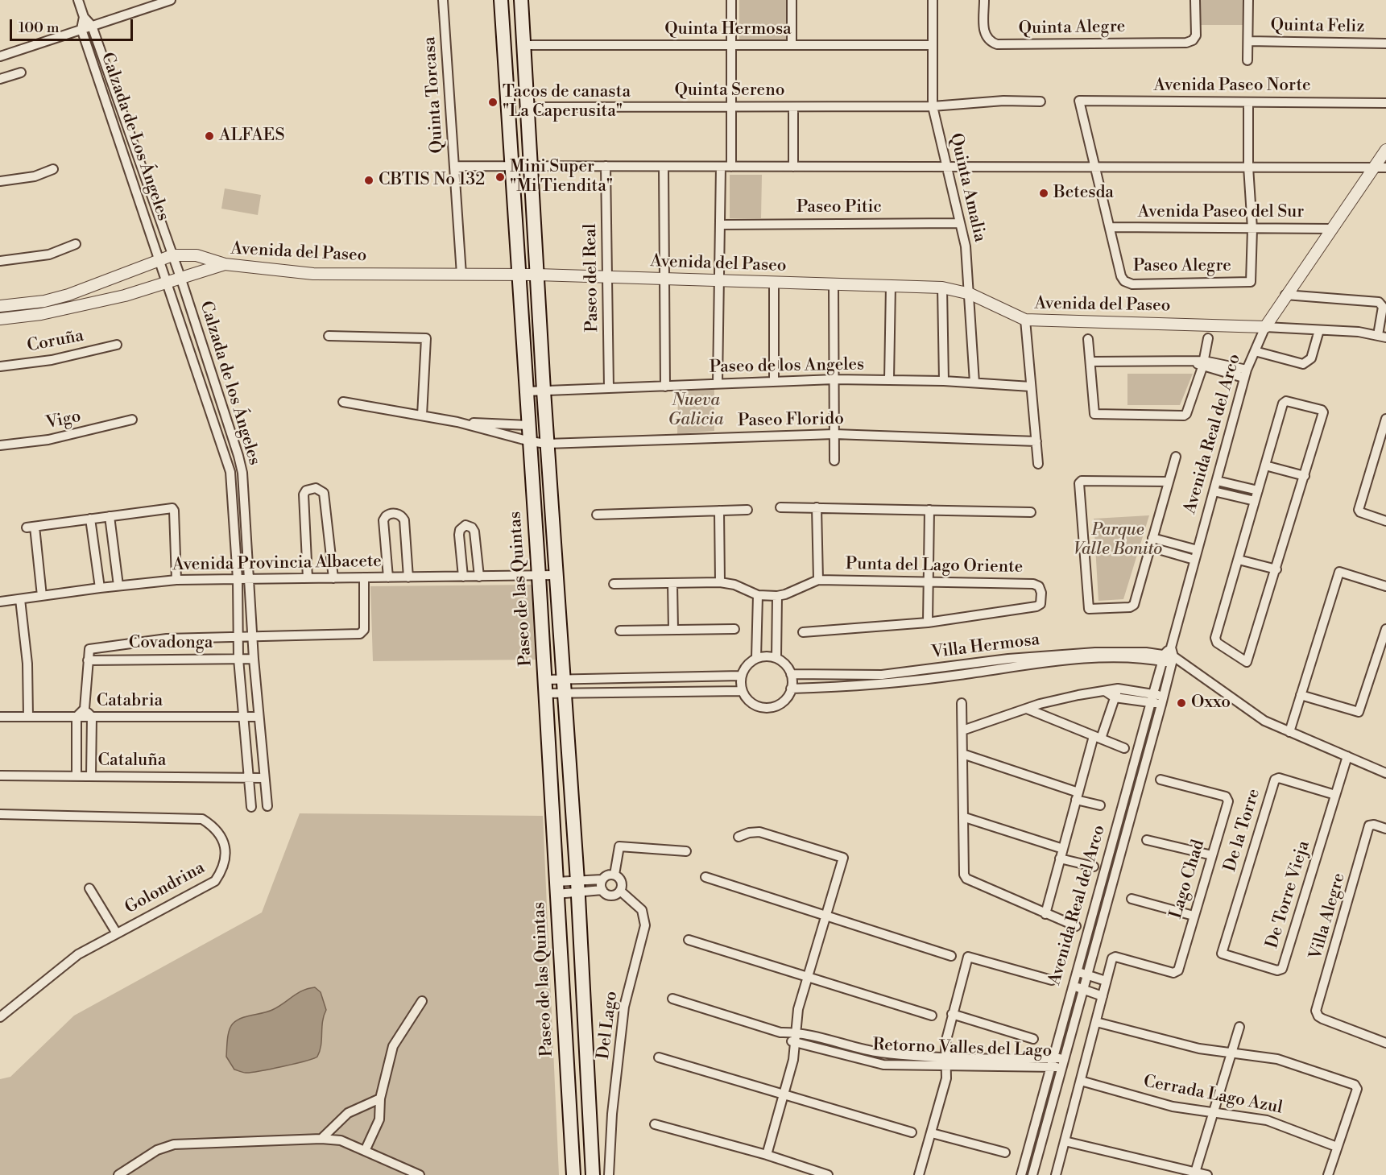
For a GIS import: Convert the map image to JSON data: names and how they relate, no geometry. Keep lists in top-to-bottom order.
{
  "streets": {
    "main road": ["Paseo de las Quintas"],
    "street": [
      "Quinta Feliz",
      "Quinta Alegre",
      "Quinta Hermosa",
      "Avenida Paseo Norte",
      "Quinta Sereno",
      "Quinta Torcasa",
      "Calzada de Los Ángeles",
      "Quinta Amalia",
      "Paseo Pitic",
      "Avenida Paseo del Sur",
      "Avenida del Paseo",
      "Paseo Alegre",
      "Paseo del Real",
      "Coruña",
      "Paseo de los Angeles",
      "Calzada de los Ángeles",
      "Vigo",
      "Paseo Florido",
      "Avenida Real del Arco",
      "Avenida Provincia Albacete",
      "Punta del Lago Oriente",
      "Covadonga",
      "Villa Hermosa",
      "Catabria",
      "Cataluña",
      "De la Torre",
      "Lago Chad",
      "Golondrina",
      "De Torre Vieja",
      "Villa Alegre",
      "Del Lago",
      "Retorno Valles del Lago",
      "Cerrada Lago Azul"
    ]
  },
  "crossings": [
    ["Quinta Hermosa", "Quinta Amalia"],
    ["Quinta Hermosa", "Paseo de las Quintas"],
    ["Avenida Paseo Norte", "Paseo Alegre"],
    ["Quinta Sereno", "Quinta Amalia"],
    ["Quinta Sereno", "Paseo de las Quintas"],
    ["Quinta Torcasa", "Avenida del Paseo"],
    ["Calzada de Los Ángeles", "Avenida del Paseo"],
    ["Calzada de Los Ángeles", "Calzada de los Ángeles"],
    ["Quinta Amalia", "Paseo Pitic"],
    ["Quinta Amalia", "Avenida del Paseo"],
    ["Quinta Amalia", "Paseo de los Angeles"],
    ["Avenida Paseo del Sur", "Paseo Alegre"],
    ["Avenida Paseo del Sur", "Avenida Real del Arco"],
    ["Avenida del Paseo", "Paseo del Real"],
    ["Avenida del Paseo", "Calzada de los Ángeles"],
    ["Avenida del Paseo", "Avenida Real del Arco"],
    ["Avenida del Paseo", "Paseo de las Quintas"],
    ["Paseo del Real", "Paseo de los Angeles"],
    ["Paseo de los Angeles", "Paseo de las Quintas"],
    ["Calzada de los Ángeles", "Avenida Provincia Albacete"],
    ["Calzada de los Ángeles", "Covadonga"],
    ["Calzada de los Ángeles", "Catabria"],
    ["Calzada de los Ángeles", "Cataluña"],
    ["Paseo Florido", "Paseo de las Quintas"],
    ["Avenida Real del Arco", "Villa Hermosa"],
    ["Avenida Real del Arco", "Retorno Valles del Lago"],
    ["Avenida Provincia Albacete", "Paseo de las Quintas"],
    ["De la Torre", "De Torre Vieja"]
  ],
  "parks": ["Nueva Galicia", "Parque Valle Bonito"],
  "places": [
    "Tacos de canasta \"La Caperusita\"",
    "ALFAES",
    "Mini Super \"Mi Tiendita\"",
    "CBTIS No 132",
    "Betesda",
    "Oxxo"
  ],
  "scale_bar": "100 m"
}
